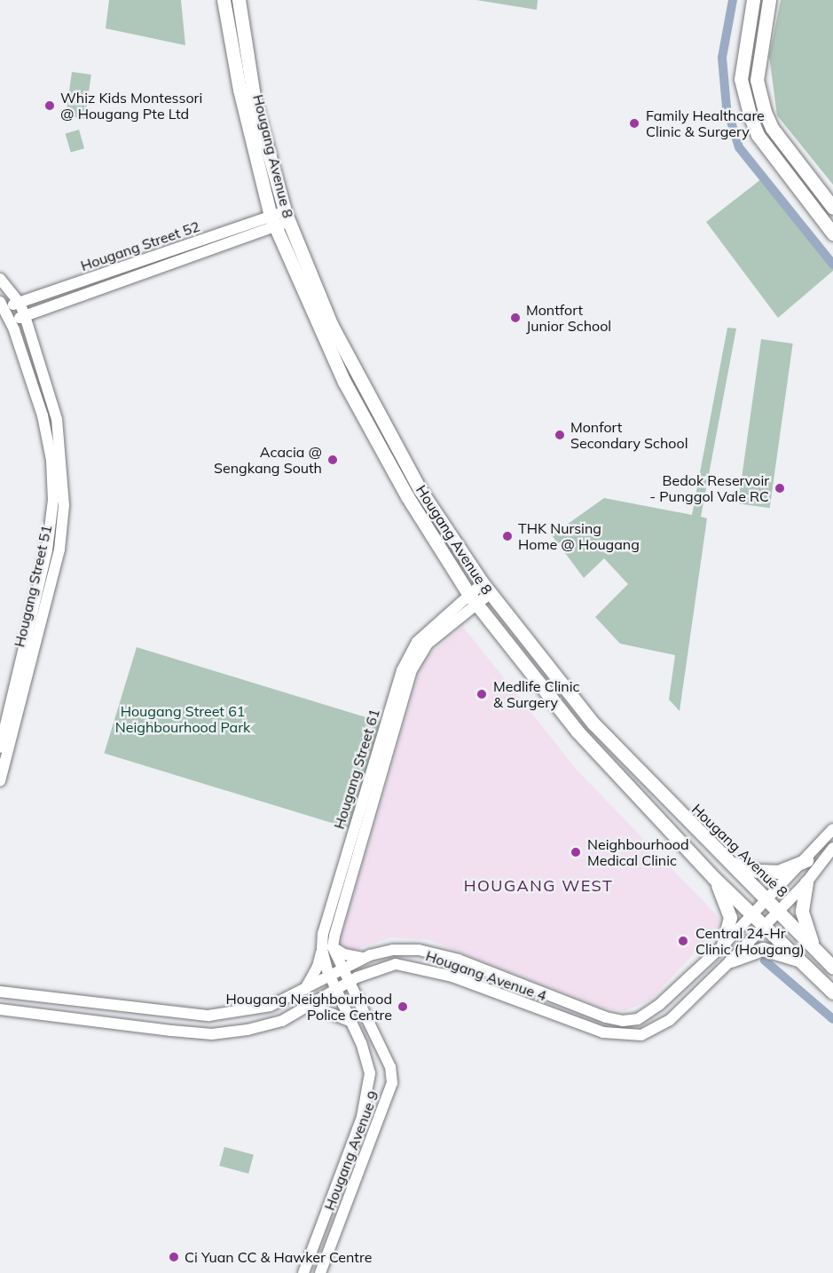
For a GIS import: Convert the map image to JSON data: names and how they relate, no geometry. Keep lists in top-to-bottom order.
{
  "streets": {
    "main road": ["Hougang Avenue 8"],
    "street": [
      "Hougang Street 52",
      "Hougang Street 51",
      "Hougang Street 61",
      "Hougang Avenue 4",
      "Hougang Avenue 9"
    ]
  },
  "crossings": [
    ["Hougang Avenue 8", "Hougang Street 52"],
    ["Hougang Avenue 8", "Hougang Street 61"],
    ["Hougang Avenue 8", "Hougang Avenue 4"],
    ["Hougang Street 52", "Hougang Street 51"],
    ["Hougang Street 61", "Hougang Avenue 4"],
    ["Hougang Avenue 4", "Hougang Avenue 9"]
  ],
  "districts": ["HOUGANG WEST"],
  "parks": ["Hougang Street 61 Neighbourhood Park"],
  "places": [
    "Whiz Kids Montessori @ Hougang Pte Ltd",
    "Family Healthcare Clinic & Surgery",
    "Montfort Junior School",
    "Monfort Secondary School",
    "Acacia @ Sengkang South",
    "Bedok Reservoir - Punggol Vale RC",
    "THK Nursing Home @ Hougang",
    "Medlife Clinic & Surgery",
    "Neighbourhood Medical Clinic",
    "Central 24-Hr Clinic (Hougang)",
    "Hougang Neighbourhood Police Centre",
    "Ci Yuan CC & Hawker Centre"
  ]
}
